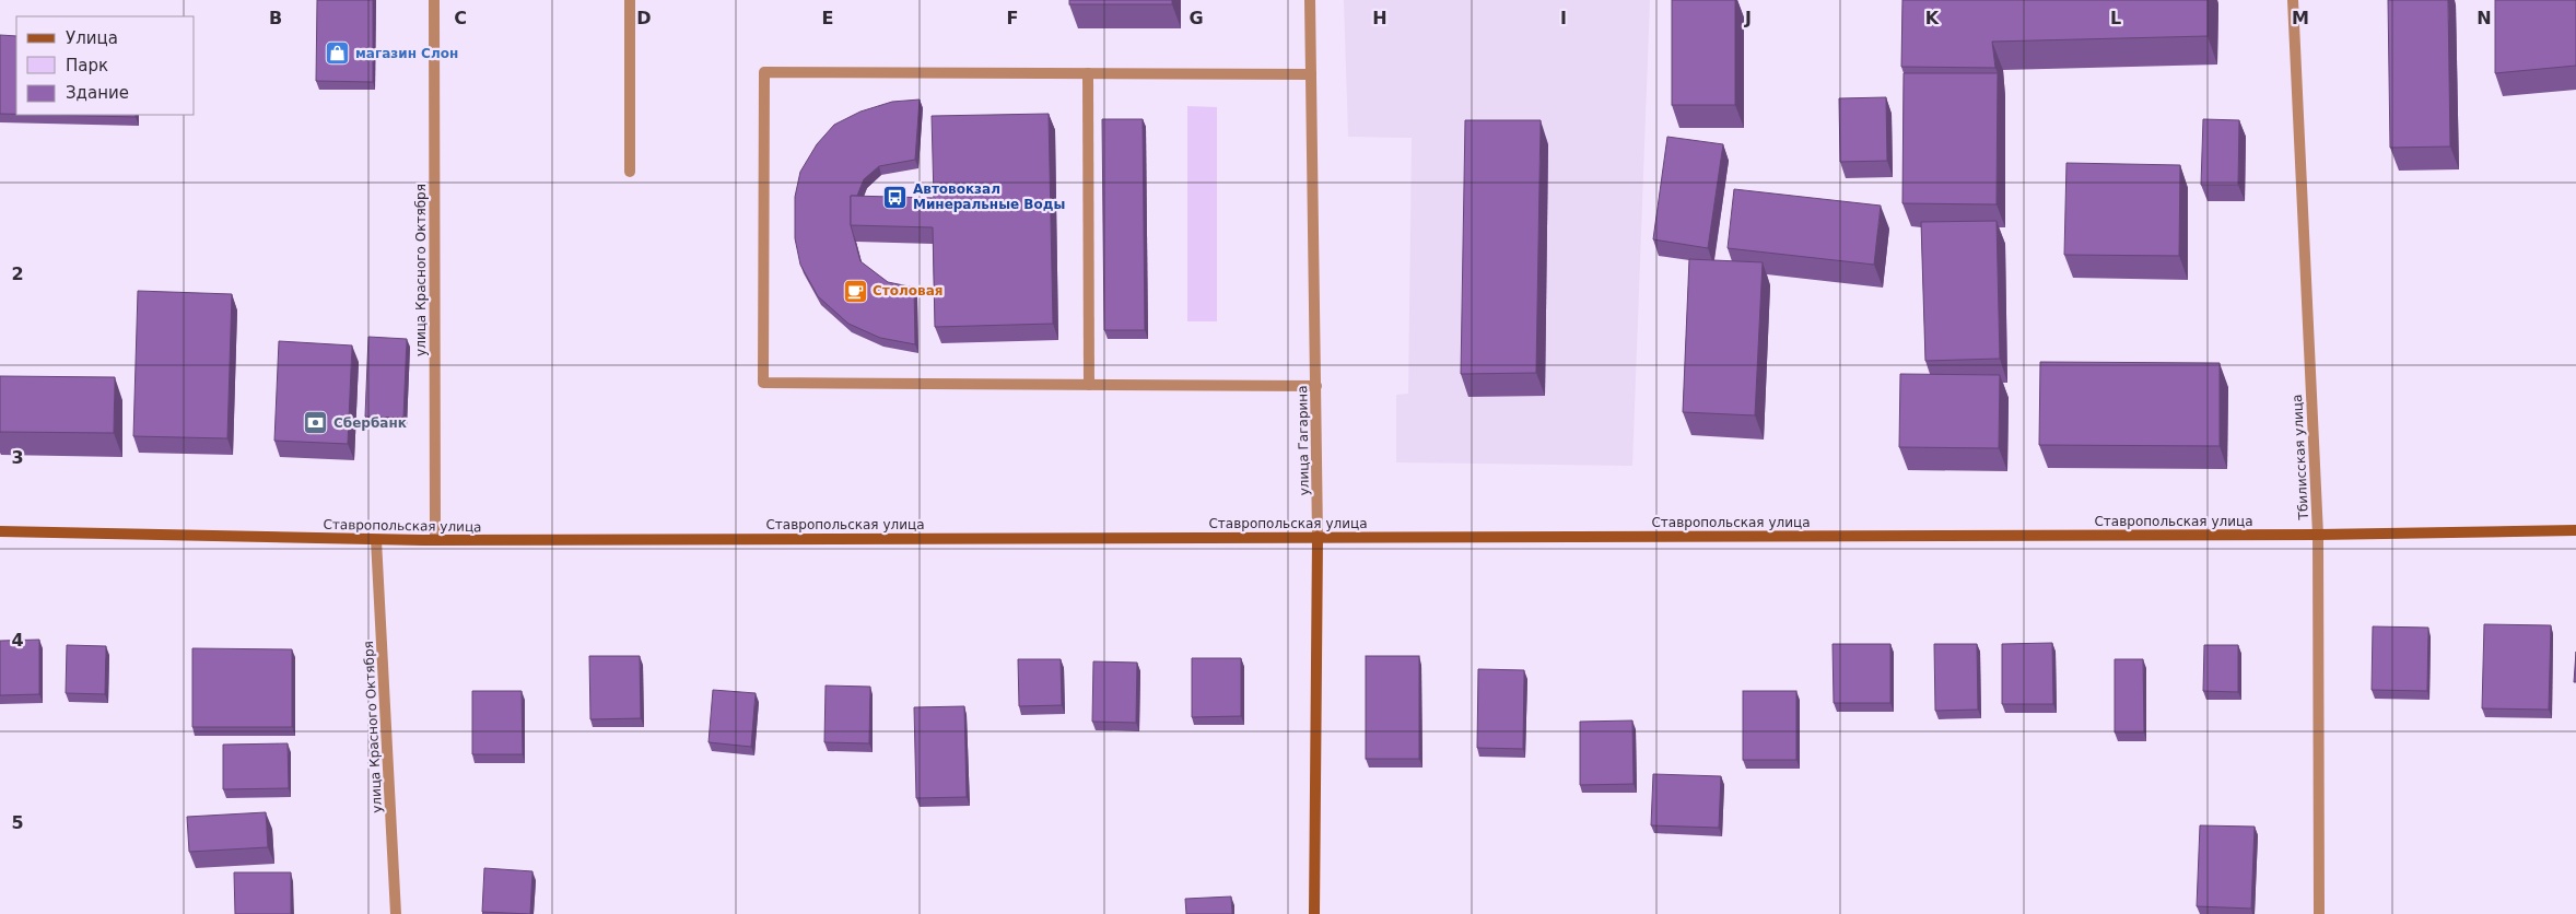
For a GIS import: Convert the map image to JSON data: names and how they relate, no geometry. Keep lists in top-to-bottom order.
{
  "streets": {
    "street": [
      "улица Красного Октября",
      "улица Гагарина",
      "Тбилисская улица",
      "Ставропольская улица"
    ]
  },
  "crossings": [
    ["улица Красного Октября", "Ставропольская улица"],
    ["улица Гагарина", "Ставропольская улица"],
    ["Тбилисская улица", "Ставропольская улица"]
  ],
  "places": {
    "shop": ["магазин Слон"],
    "bus stop": ["Автовокзал Минеральные Воды"],
    "cafe": ["Столовая"],
    "bank": ["Сбербанк"]
  },
  "legend": ["Улица", "Парк", "Здание"],
  "grid": {
    "columns": [
      "B",
      "C",
      "D",
      "E",
      "F",
      "G",
      "H",
      "I",
      "J",
      "K",
      "L",
      "M",
      "N"
    ],
    "rows": [
      "2",
      "3",
      "4",
      "5"
    ]
  }
}
